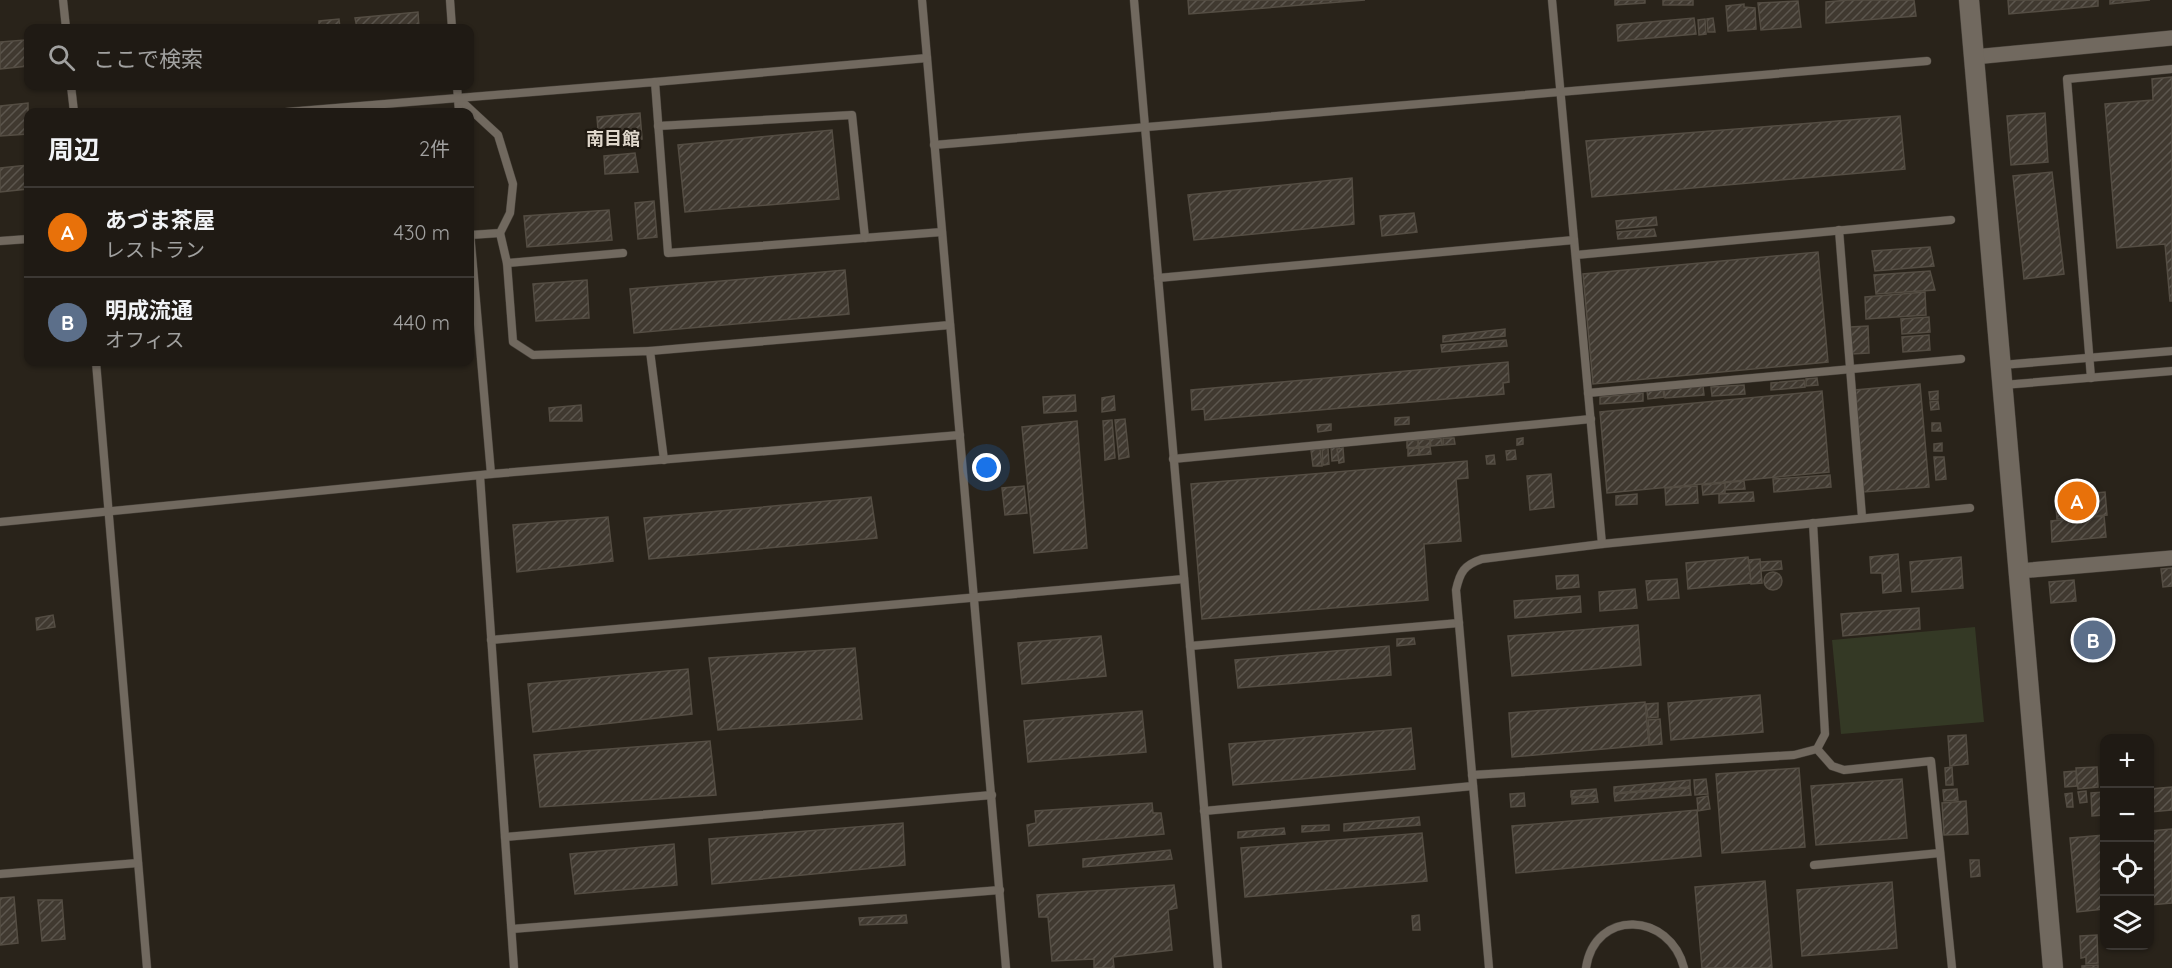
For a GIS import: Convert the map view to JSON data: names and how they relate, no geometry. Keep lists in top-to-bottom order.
{
  "districts": ["南目館"],
  "page": {
    "search": "ここで検索",
    "heading": ["周辺", "2件"],
    "list": [
      {
        "mark": "A",
        "name": "あづま茶屋",
        "note": "レストラン",
        "value": "430 m"
      },
      {
        "mark": "B",
        "name": "明成流通",
        "note": "オフィス",
        "value": "440 m"
      }
    ],
    "pins": ["A", "B"],
    "map_buttons": ["+", "−"]
  }
}
